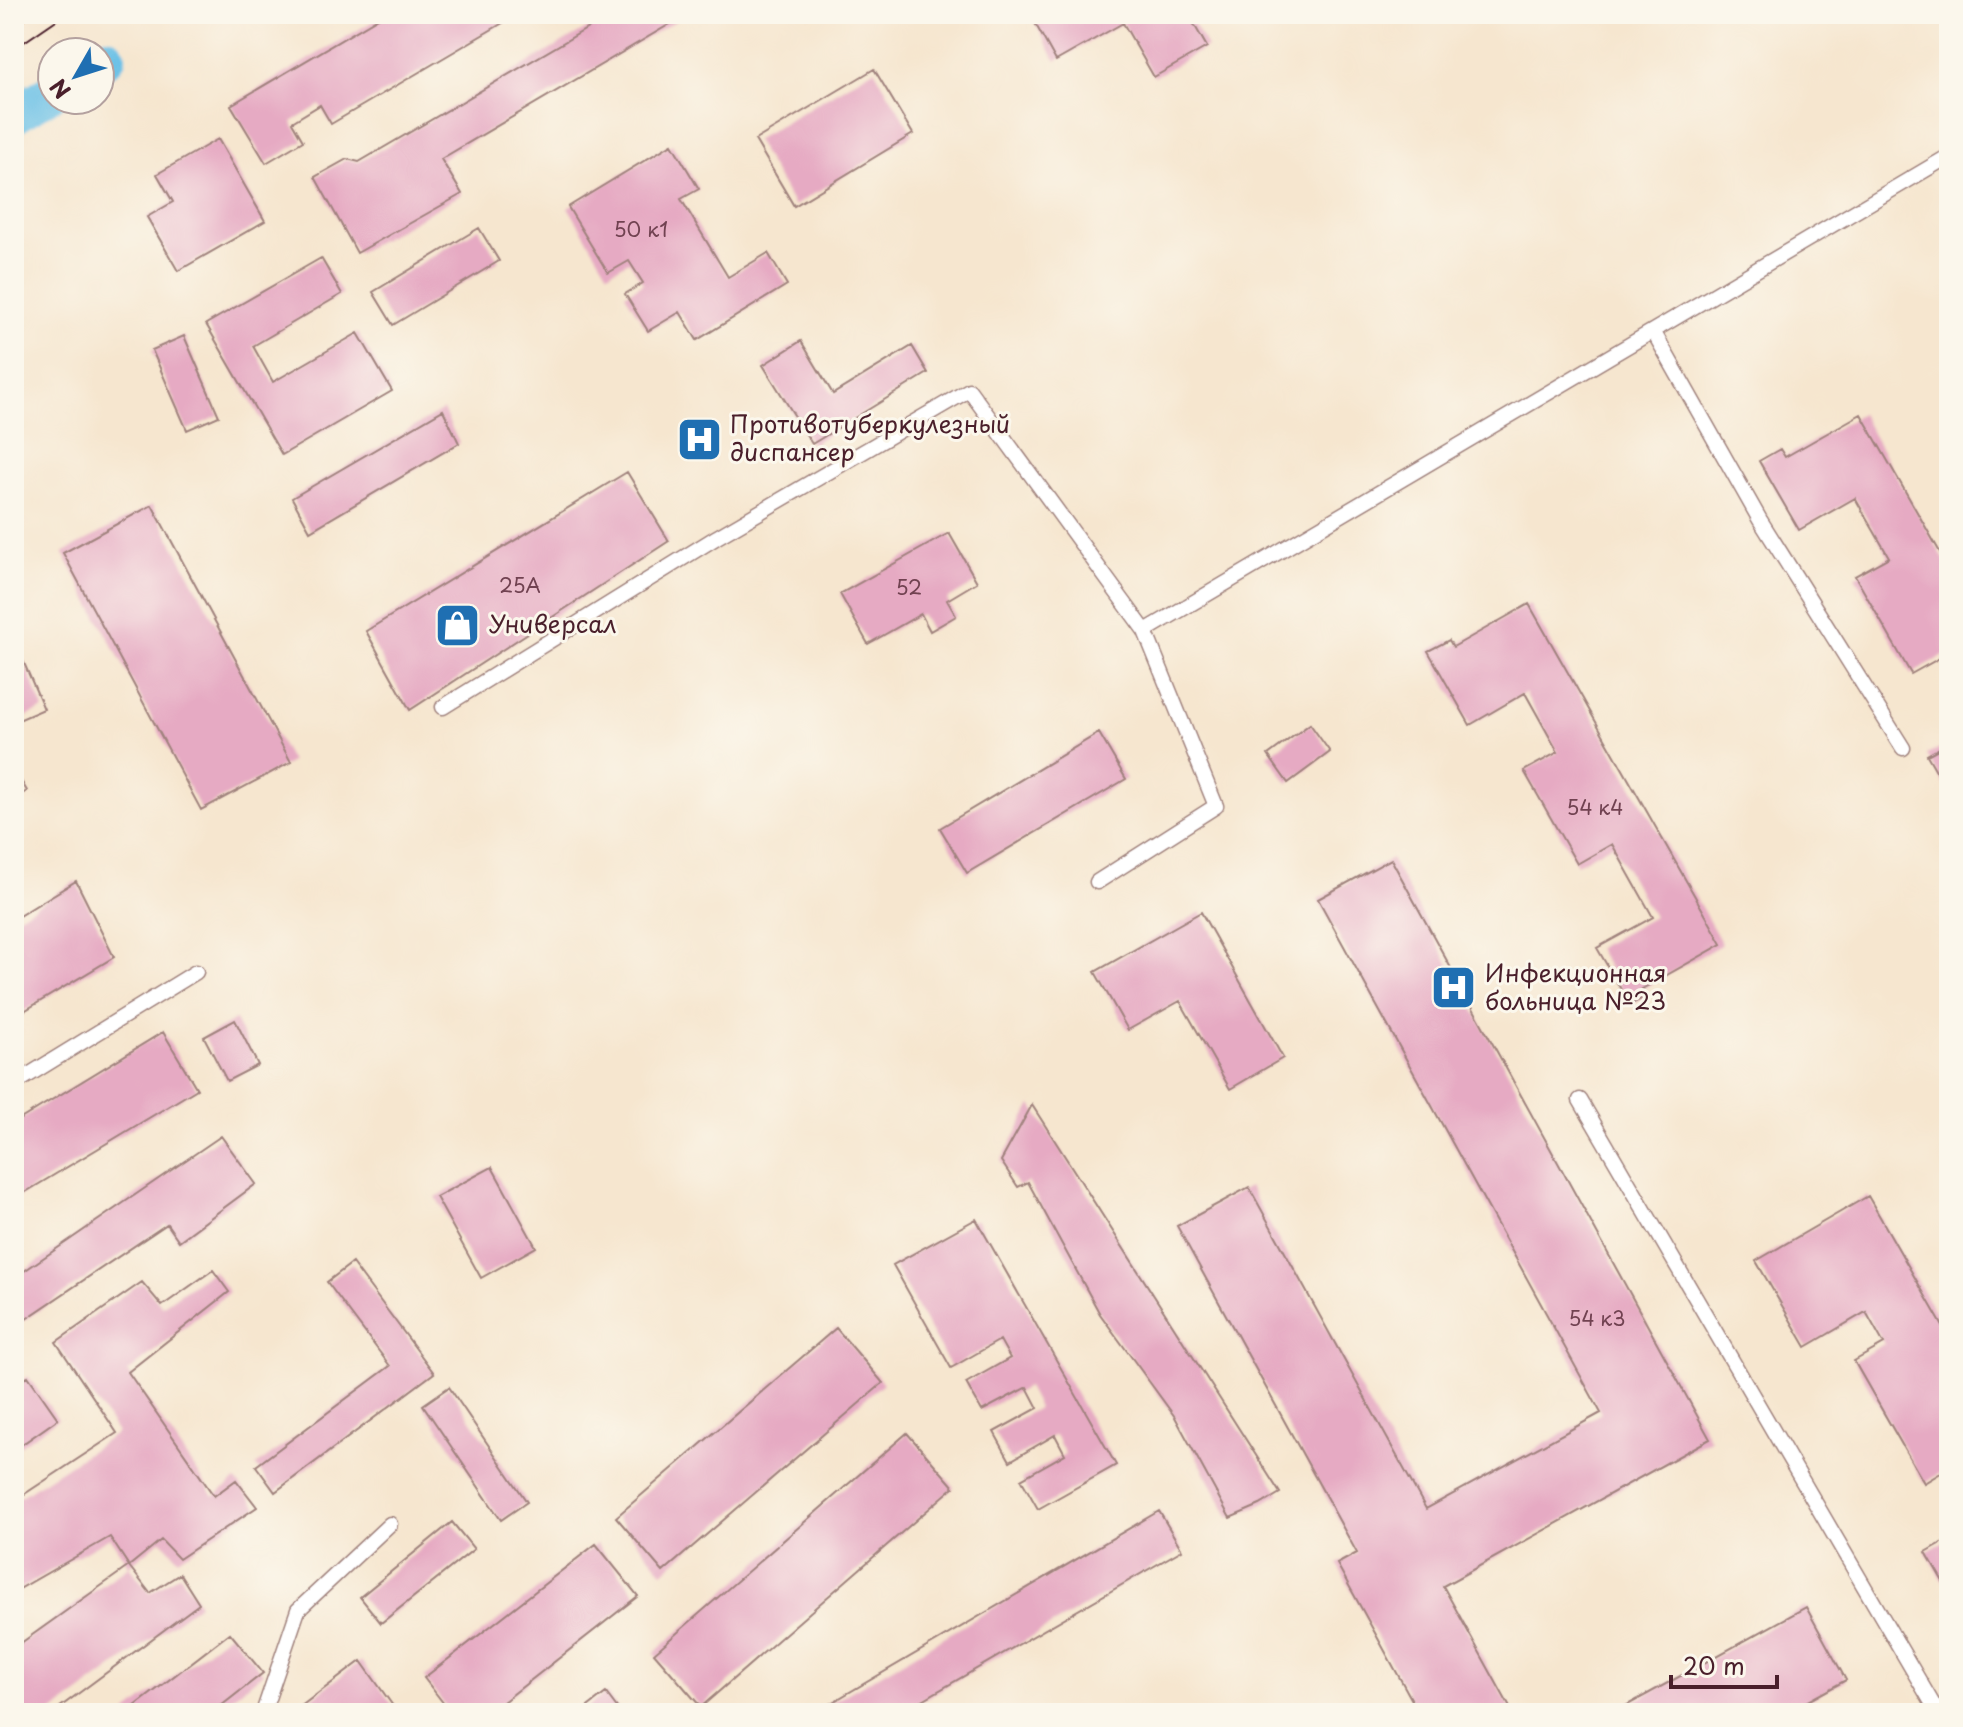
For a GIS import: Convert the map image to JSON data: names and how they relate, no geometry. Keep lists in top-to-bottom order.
{
  "places": {
    "hospital": ["Противотуберкулезный диспансер", "Инфекционная больница №23"],
    "shop": ["Универсал"]
  },
  "house_numbers": [
    "50 к1",
    "25А",
    "52",
    "54 к4",
    "54 к3"
  ],
  "scale_bar": "20 m",
  "north": "bottom left"
}
